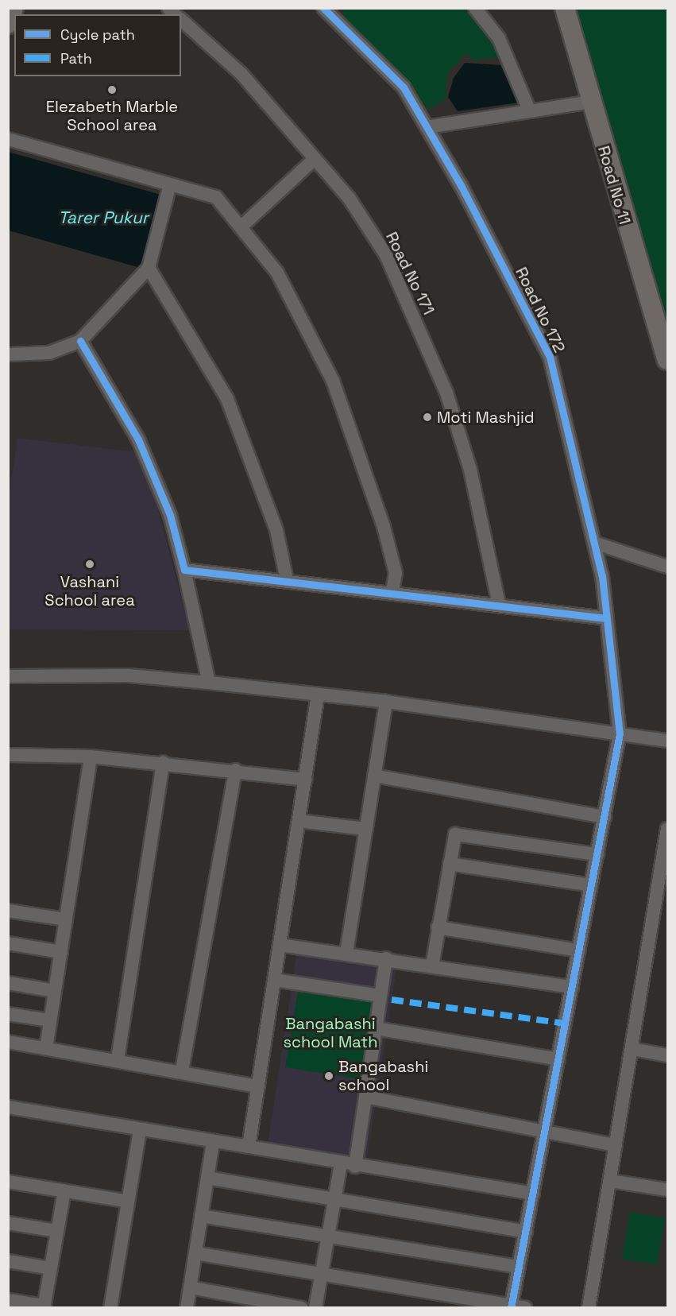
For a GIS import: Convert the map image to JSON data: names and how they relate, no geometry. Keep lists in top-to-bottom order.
{
  "streets": {
    "street": ["Road No 11", "Road No 171", "Road No 172"]
  },
  "water": ["Tarer Pukur"],
  "parks": ["Bangabashi school Math"],
  "places": [
    "Elezabeth Marble School area",
    "Moti Mashjid",
    "Vashani School area",
    "Bangabashi school"
  ],
  "legend": ["Cycle path", "Path"]
}
